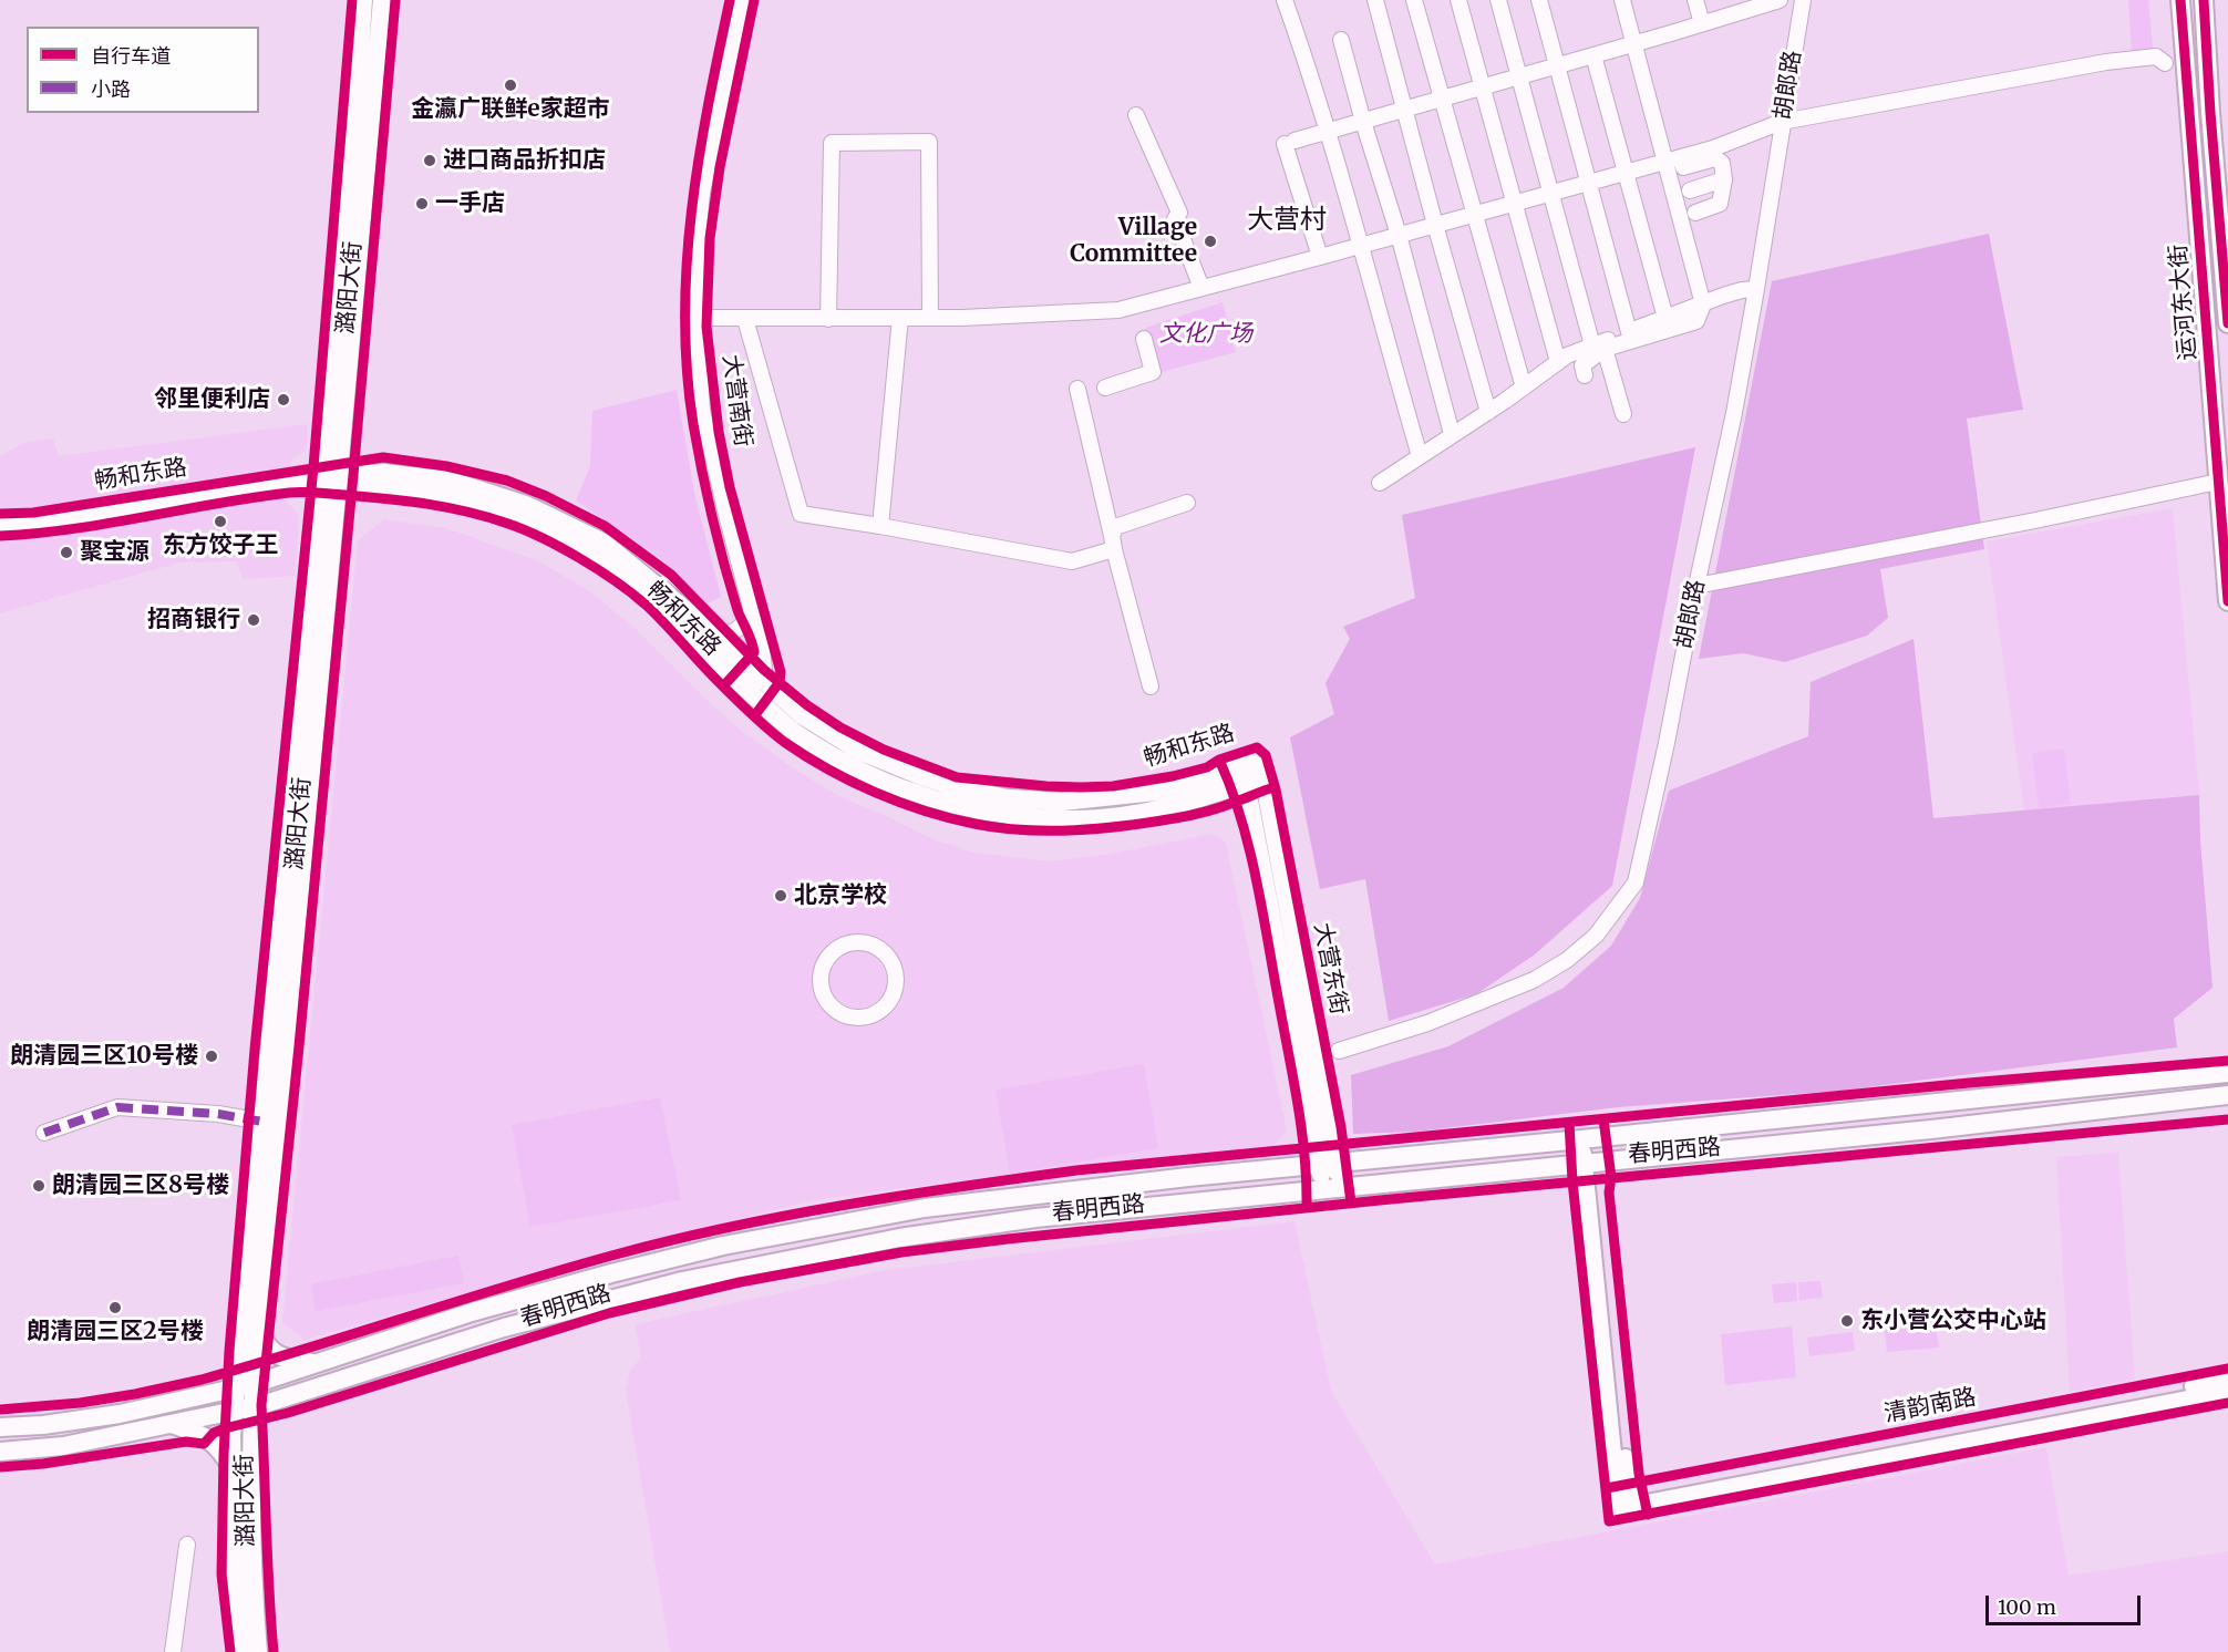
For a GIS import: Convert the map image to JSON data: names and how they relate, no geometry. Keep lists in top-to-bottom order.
{
  "streets": {
    "main road": [
      "潞阳大街",
      "运河东大街",
      "畅和东路",
      "大营东街",
      "春明西路",
      "清韵南路"
    ],
    "street": ["胡郎路", "大营南街"]
  },
  "crossings": [
    ["潞阳大街", "畅和东路"],
    ["潞阳大街", "春明西路"],
    ["大营南街", "畅和东路"],
    ["畅和东路", "大营东街"],
    ["大营东街", "春明西路"]
  ],
  "districts": ["大营村"],
  "parks": ["文化广场"],
  "places": [
    "金瀛广联鲜e家超市",
    "进口商品折扣店",
    "一手店",
    "Village Committee",
    "邻里便利店",
    "东方饺子王",
    "聚宝源",
    "招商银行",
    "北京学校",
    "朗清园三区10号楼",
    "朗清园三区8号楼",
    "朗清园三区2号楼",
    "东小营公交中心站"
  ],
  "legend": ["自行车道", "小路"],
  "scale_bar": "100 m"
}
